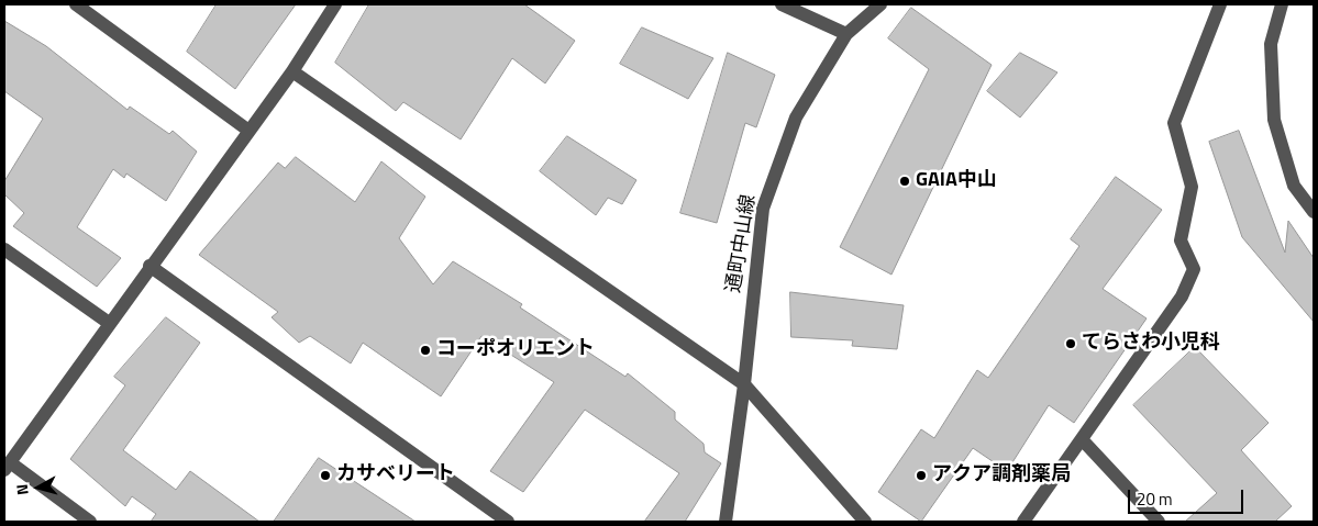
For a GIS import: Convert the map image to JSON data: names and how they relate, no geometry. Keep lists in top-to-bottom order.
{
  "streets": {
    "street": ["通町中山線"]
  },
  "places": [
    "GAIA中山",
    "てらさわ小児科",
    "コーポオリエント",
    "カサベリート",
    "アクア調剤薬局"
  ],
  "scale_bar": "20 m",
  "north": "left"
}
